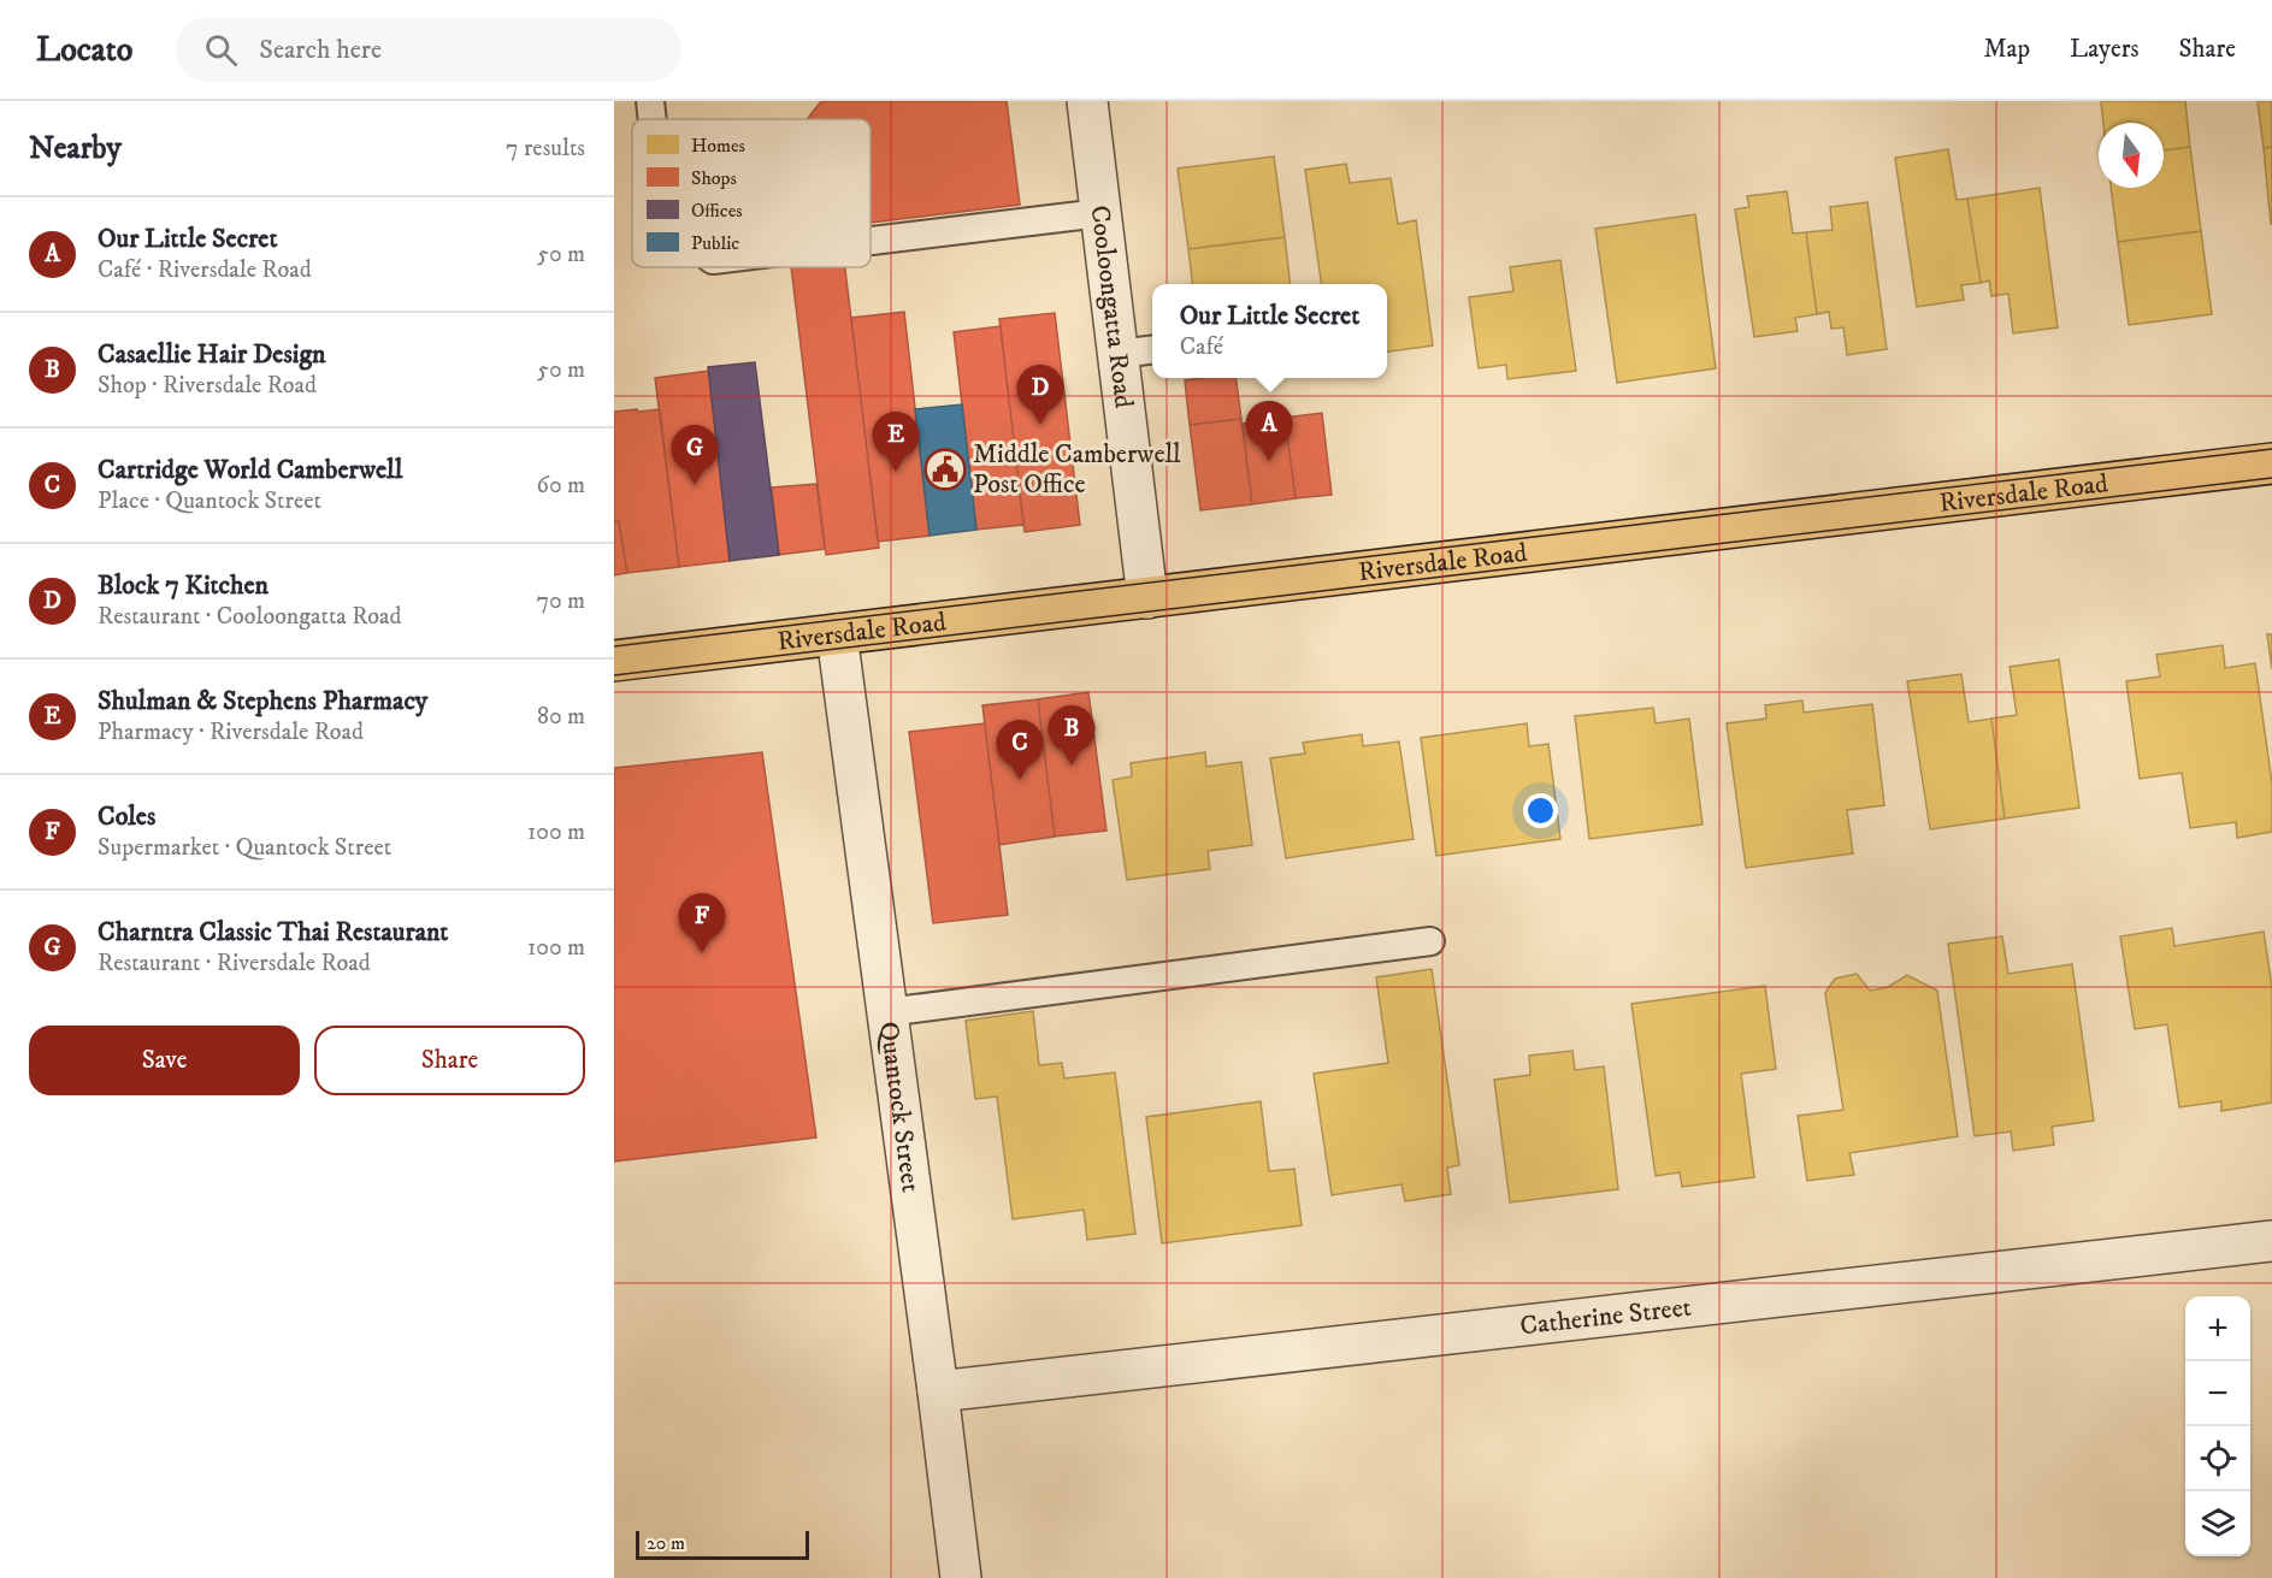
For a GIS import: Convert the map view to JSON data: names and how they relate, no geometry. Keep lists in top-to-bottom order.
{
  "streets": {
    "main road": ["Riversdale Road"],
    "street": ["Cooloongatta Road", "Quantock Street", "Catherine Street"]
  },
  "crossings": [
    ["Cooloongatta Road", "Riversdale Road"],
    ["Riversdale Road", "Quantock Street"],
    ["Quantock Street", "Catherine Street"]
  ],
  "places": {
    "public building": ["Middle Camberwell Post Office"]
  },
  "legend": [
    "Homes",
    "Shops",
    "Offices",
    "Public"
  ],
  "scale_bar": "20 m",
  "north": "bottom",
  "page": {
    "header": "Locato",
    "search": "Search here",
    "nav": ["Map", "Layers", "Share"],
    "heading": ["Nearby", "7 results"],
    "list": [
      {
        "mark": "A",
        "name": "Our Little Secret",
        "note": "Café · Riversdale Road",
        "value": "50 m"
      },
      {
        "mark": "B",
        "name": "Casaellie Hair Design",
        "note": "Shop · Riversdale Road",
        "value": "50 m"
      },
      {
        "mark": "C",
        "name": "Cartridge World Camberwell",
        "note": "Place · Quantock Street",
        "value": "60 m"
      },
      {
        "mark": "D",
        "name": "Block 7 Kitchen",
        "note": "Restaurant · Cooloongatta Road",
        "value": "70 m"
      },
      {
        "mark": "E",
        "name": "Shulman & Stephens Pharmacy",
        "note": "Pharmacy · Riversdale Road",
        "value": "80 m"
      },
      {
        "mark": "F",
        "name": "Coles",
        "note": "Supermarket · Quantock Street",
        "value": "100 m"
      },
      {
        "mark": "G",
        "name": "Charntra Classic Thai Restaurant",
        "note": "Restaurant · Riversdale Road",
        "value": "100 m"
      }
    ],
    "popup": ["Our Little Secret", "Café"],
    "pins": [
      "D",
      "A",
      "E",
      "G",
      "B",
      "C",
      "F"
    ],
    "buttons": ["Save", "Share"],
    "map_buttons": ["+", "−"],
    "scale": "20 m"
  }
}
